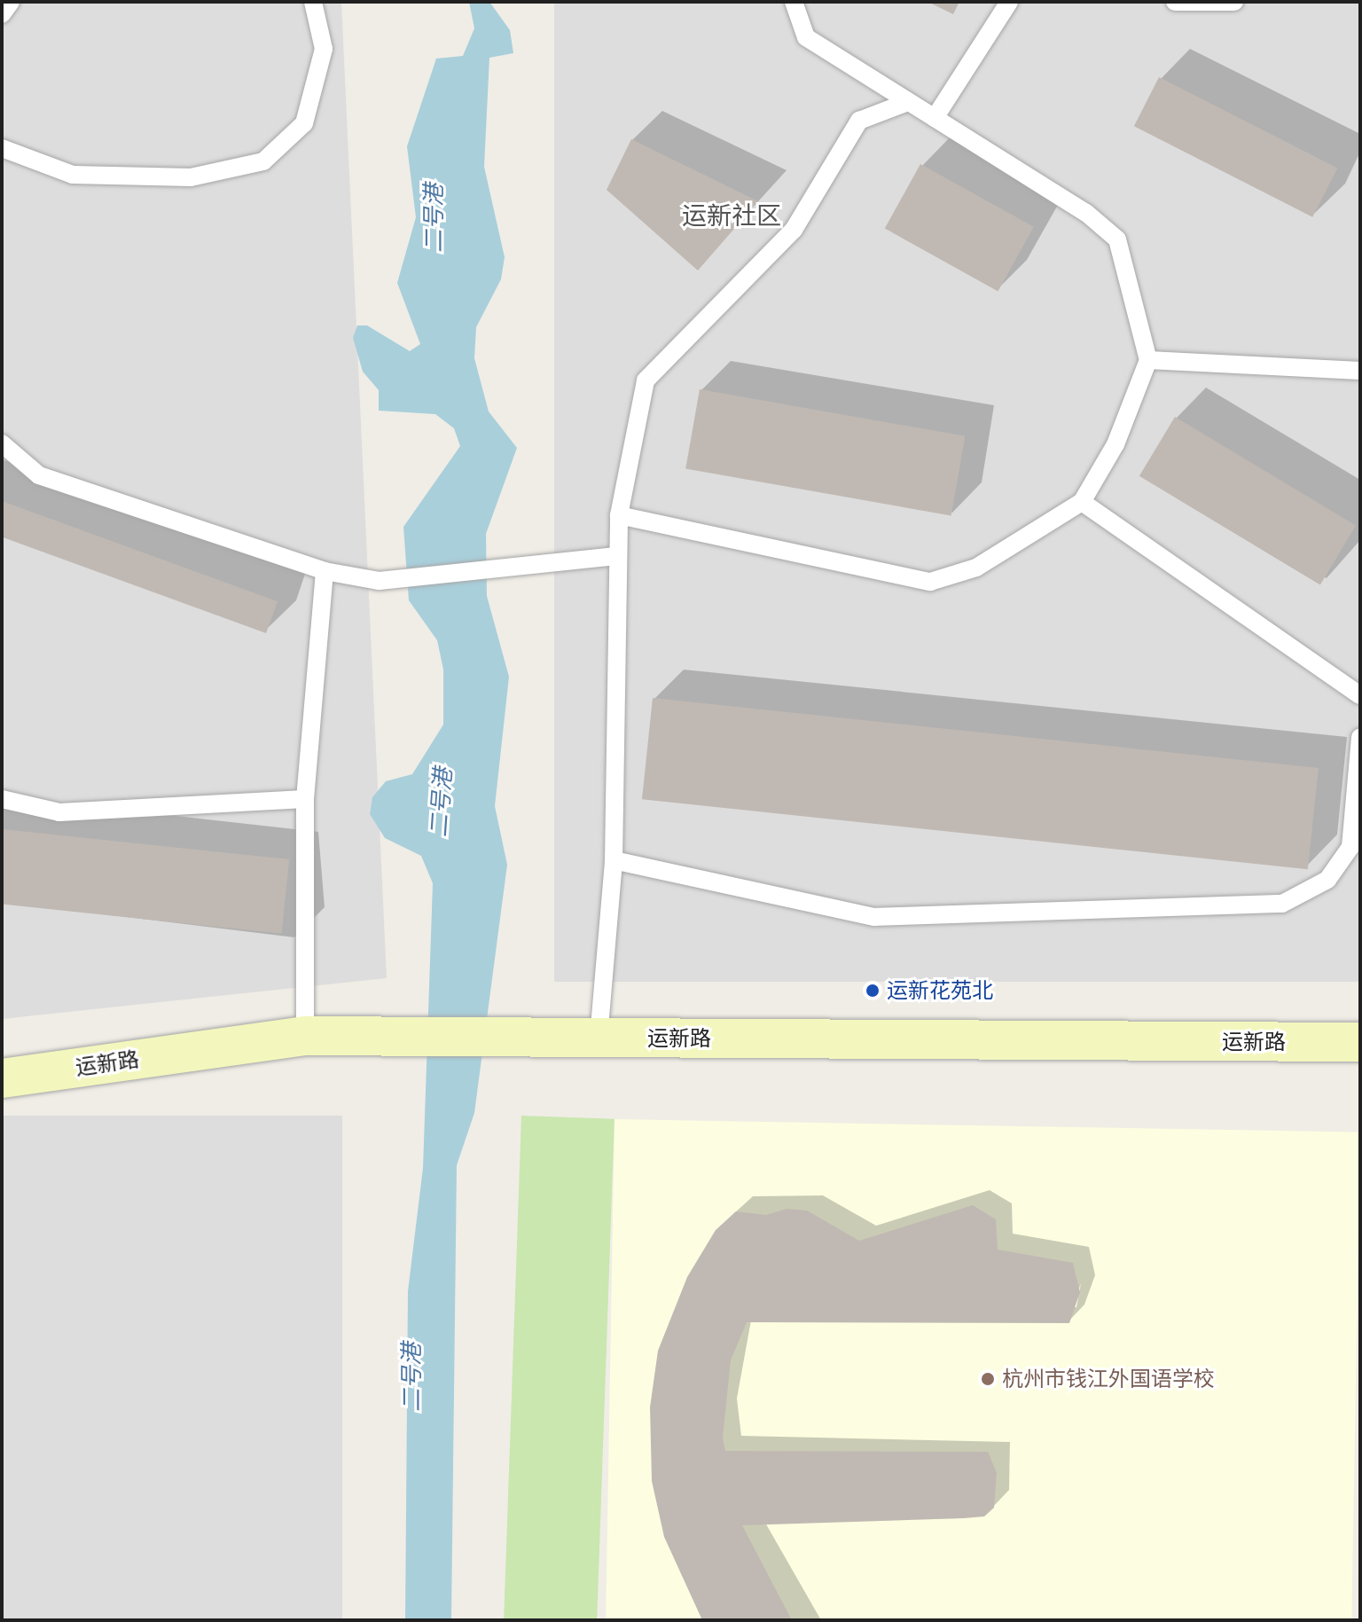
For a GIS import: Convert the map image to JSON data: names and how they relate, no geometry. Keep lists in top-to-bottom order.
{
  "streets": {
    "street": ["运新路"]
  },
  "districts": ["运新社区"],
  "water": ["二号港"],
  "places": ["运新花苑北", "杭州市钱江外国语学校"]
}
